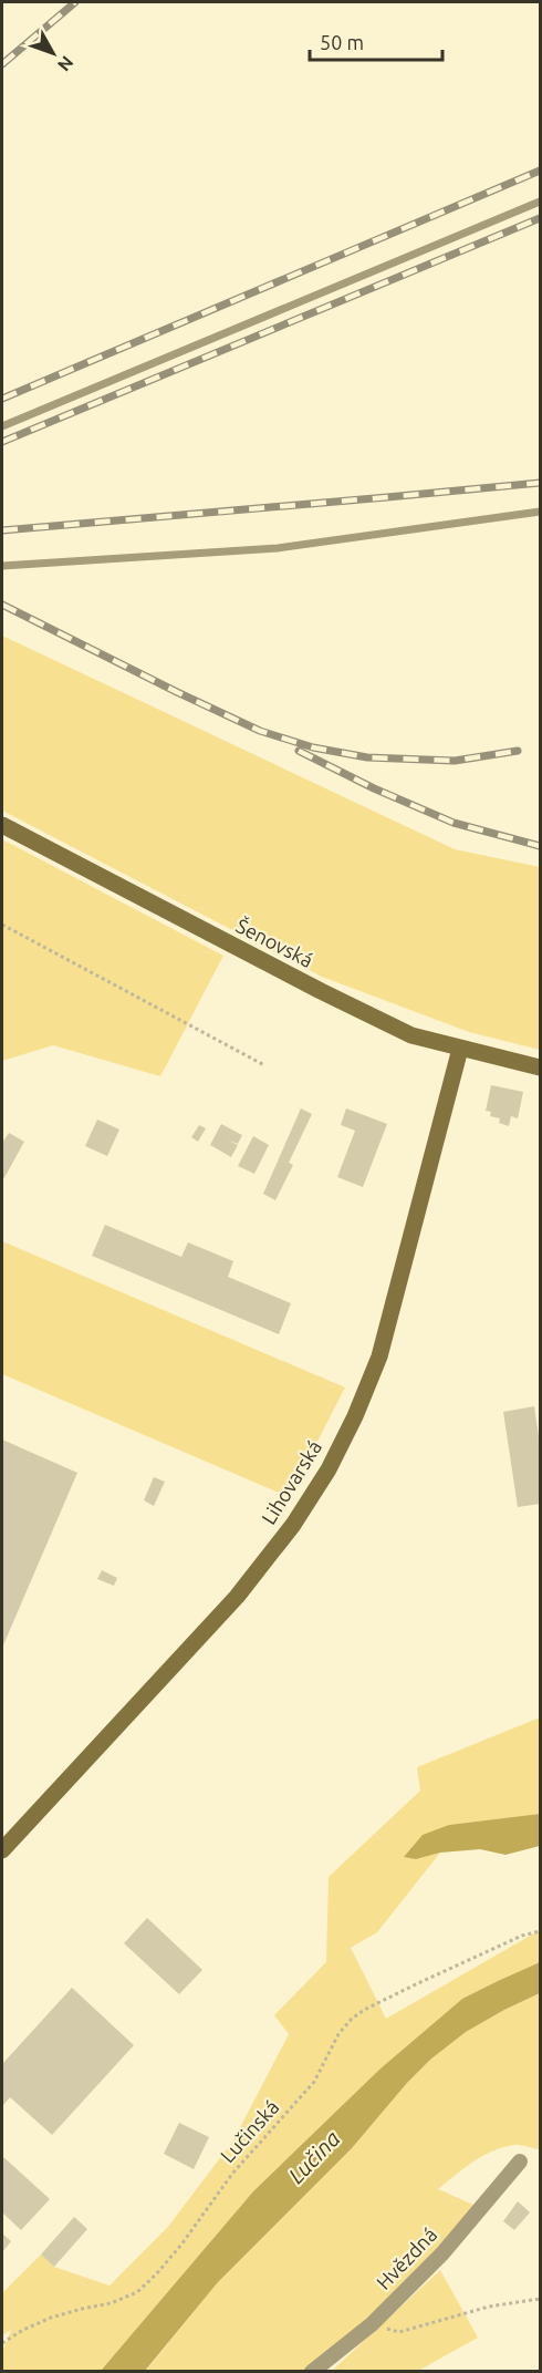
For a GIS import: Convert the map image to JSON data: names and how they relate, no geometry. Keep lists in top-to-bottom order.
{
  "streets": {
    "street": ["Šenovská", "Lihovarská", "Hvězdná"],
    "path": ["Lučinská"]
  },
  "crossings": [
    ["Šenovská", "Lihovarská"]
  ],
  "water": ["Lučina"],
  "scale_bar": "50 m",
  "north": "bottom right"
}
